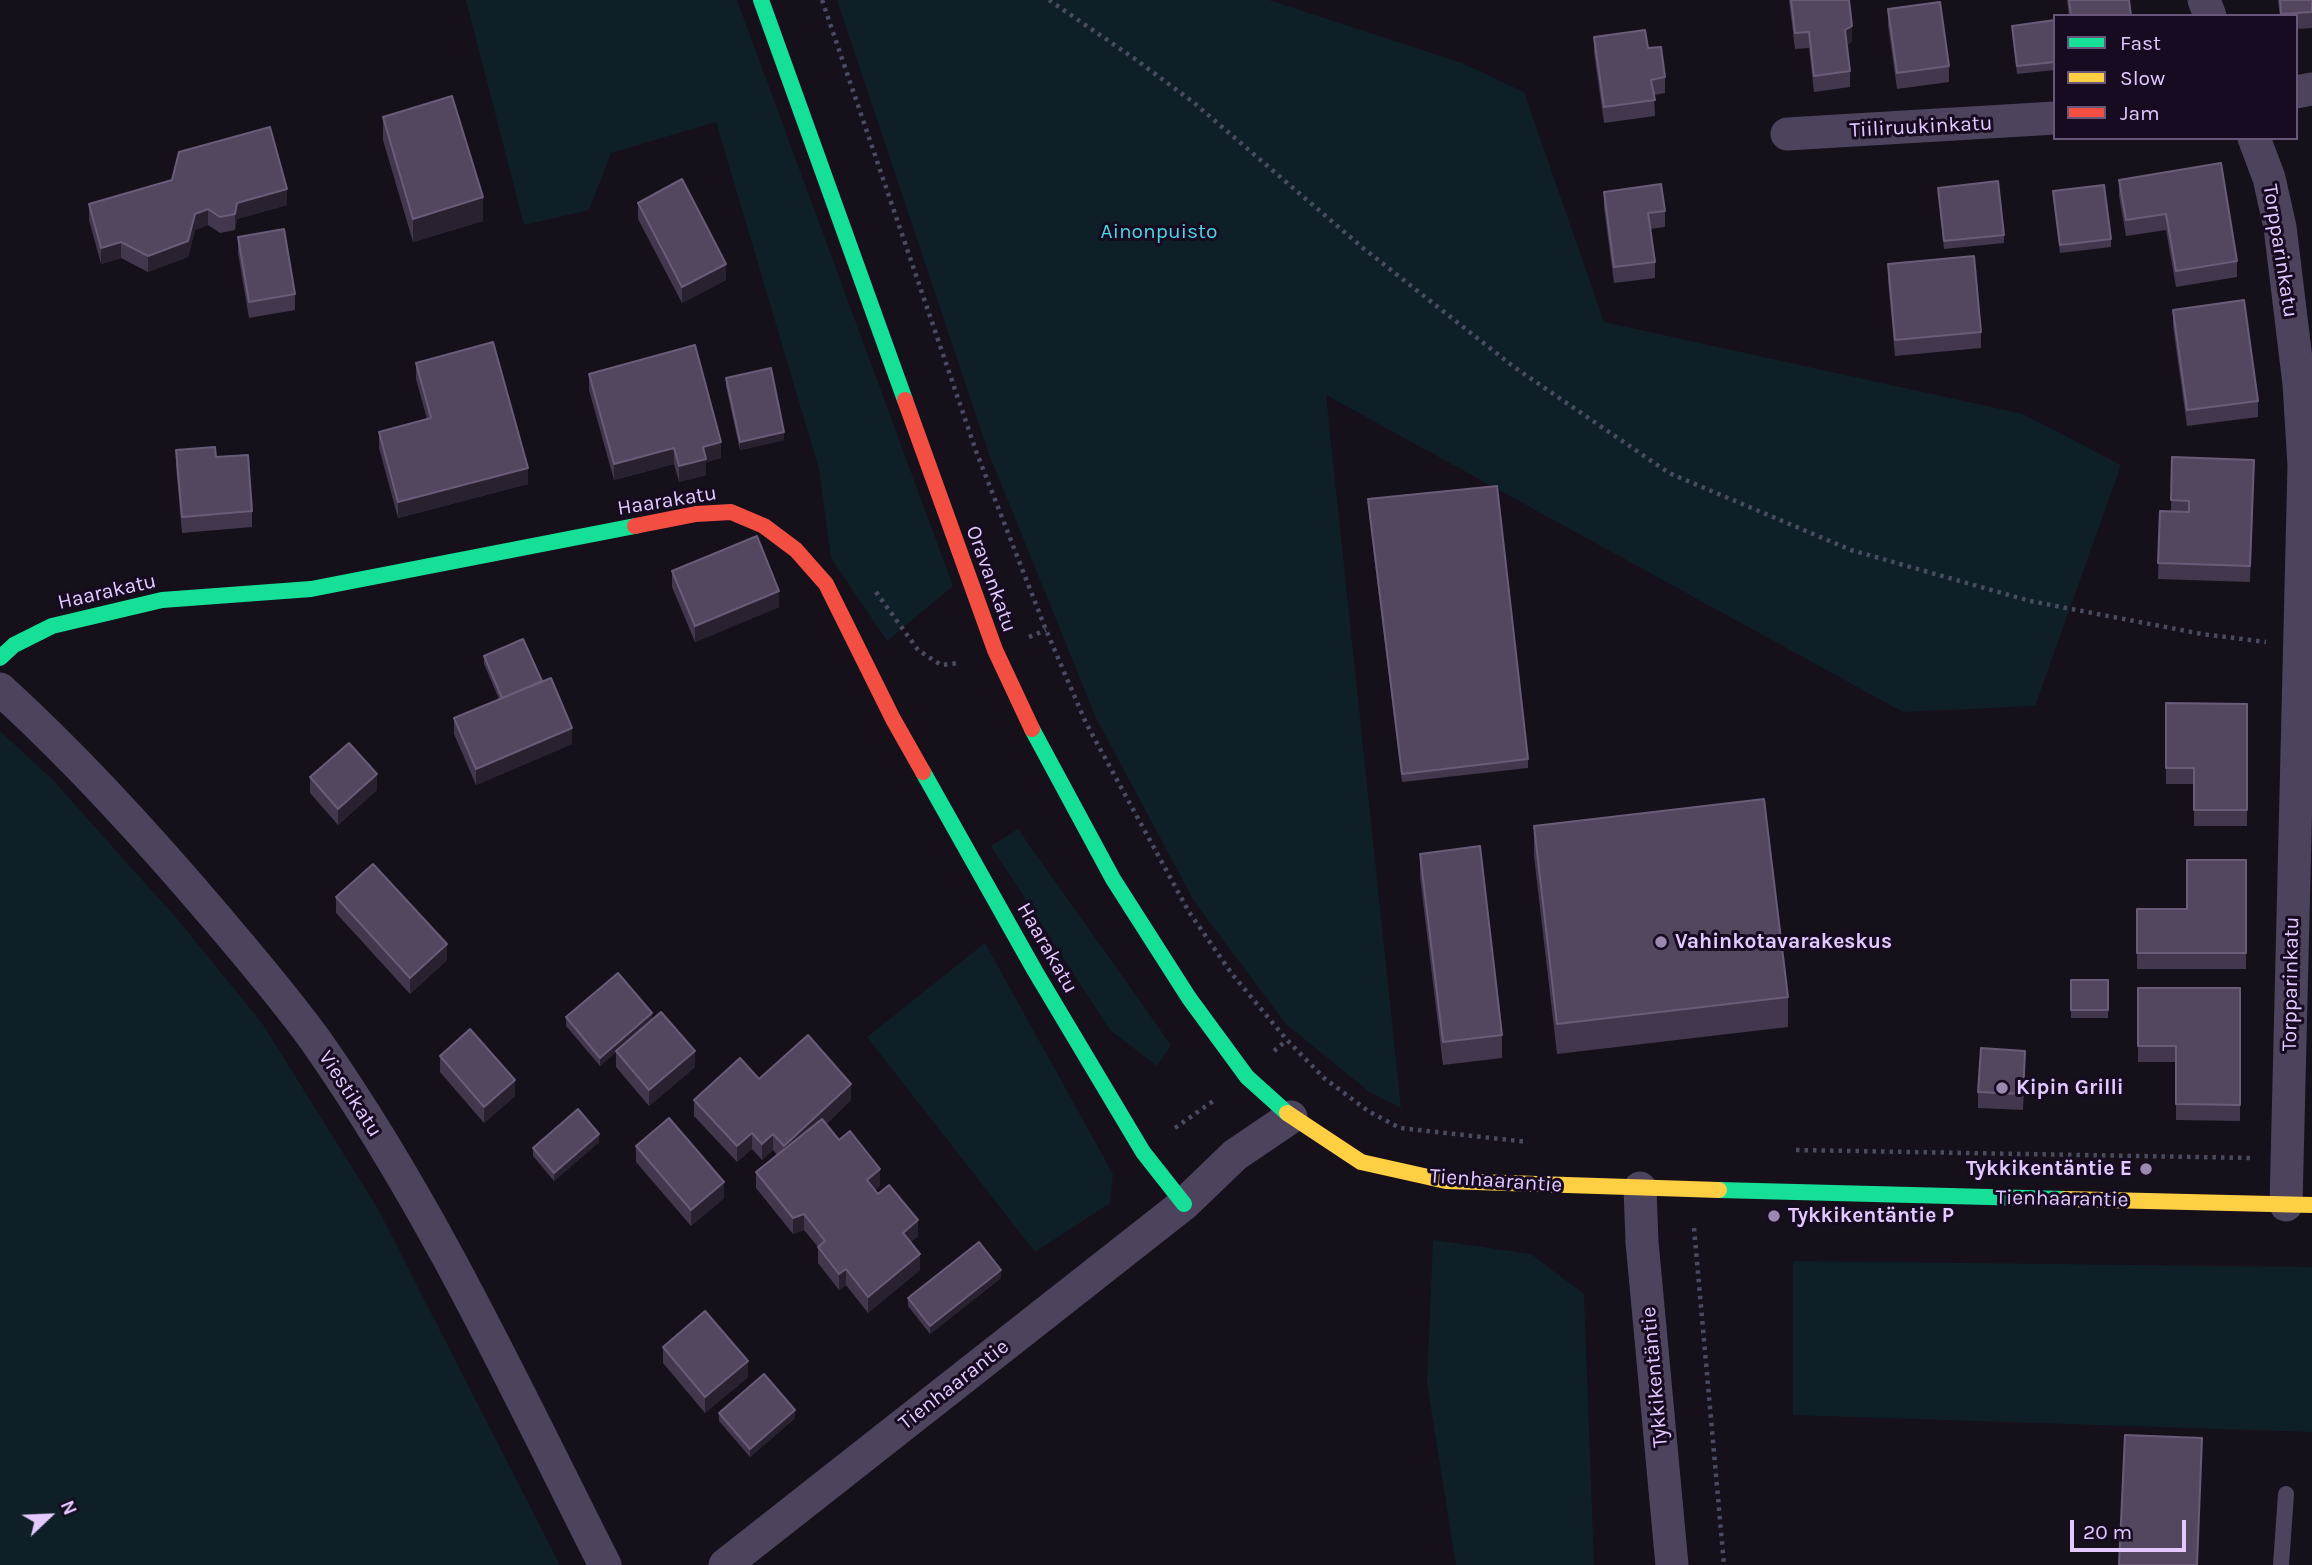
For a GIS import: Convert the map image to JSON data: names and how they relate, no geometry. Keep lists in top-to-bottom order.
{
  "streets": {
    "street": [
      "Tiiliruukinkatu",
      "Torpparinkatu",
      "Haarakatu",
      "Oravankatu",
      "Viestikatu",
      "Tienhaarantie",
      "Tykkikentäntie"
    ]
  },
  "crossings": [
    ["Torpparinkatu", "Tienhaarantie"],
    ["Haarakatu", "Tienhaarantie"],
    ["Oravankatu", "Tienhaarantie"],
    ["Tienhaarantie", "Tykkikentäntie"]
  ],
  "parks": ["Ainonpuisto"],
  "places": [
    "Vahinkotavarakeskus",
    "Kipin Grilli",
    "Tykkikentäntie E",
    "Tykkikentäntie P"
  ],
  "legend": ["Fast", "Slow", "Jam"],
  "scale_bar": "20 m",
  "north": "top right"
}
